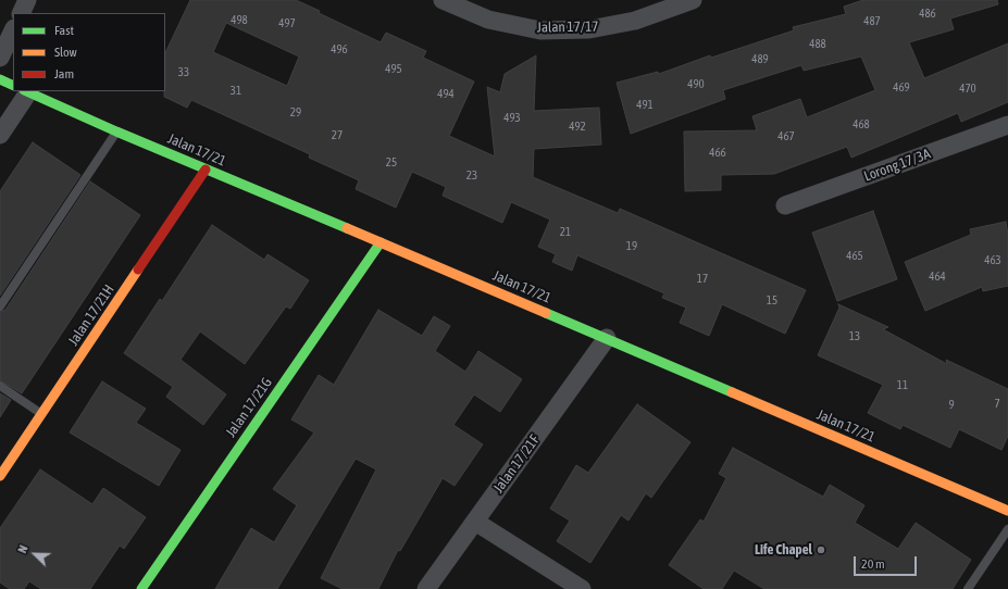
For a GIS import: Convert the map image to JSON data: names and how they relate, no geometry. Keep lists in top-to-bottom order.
{
  "streets": {
    "street": [
      "Jalan 17/17",
      "Jalan 17/21",
      "Lorong 17/3A",
      "Jalan 17/21H",
      "Jalan 17/21G",
      "Jalan 17/21F"
    ]
  },
  "crossings": [
    ["Jalan 17/21", "Jalan 17/21H"],
    ["Jalan 17/21", "Jalan 17/21G"],
    ["Jalan 17/21", "Jalan 17/21F"]
  ],
  "places": ["Life Chapel"],
  "house_numbers": [
    "486",
    "498",
    "487",
    "497",
    "488",
    "496",
    "489",
    "495",
    "33",
    "490",
    "469",
    "470",
    "31",
    "494",
    "491",
    "29",
    "493",
    "468",
    "492",
    "27",
    "467",
    "466",
    "25",
    "23",
    "21",
    "19",
    "465",
    "463",
    "464",
    "17",
    "15",
    "13",
    "11",
    "7",
    "9"
  ],
  "legend": ["Fast", "Slow", "Jam"],
  "scale_bar": "20 m",
  "north": "top left"
}
